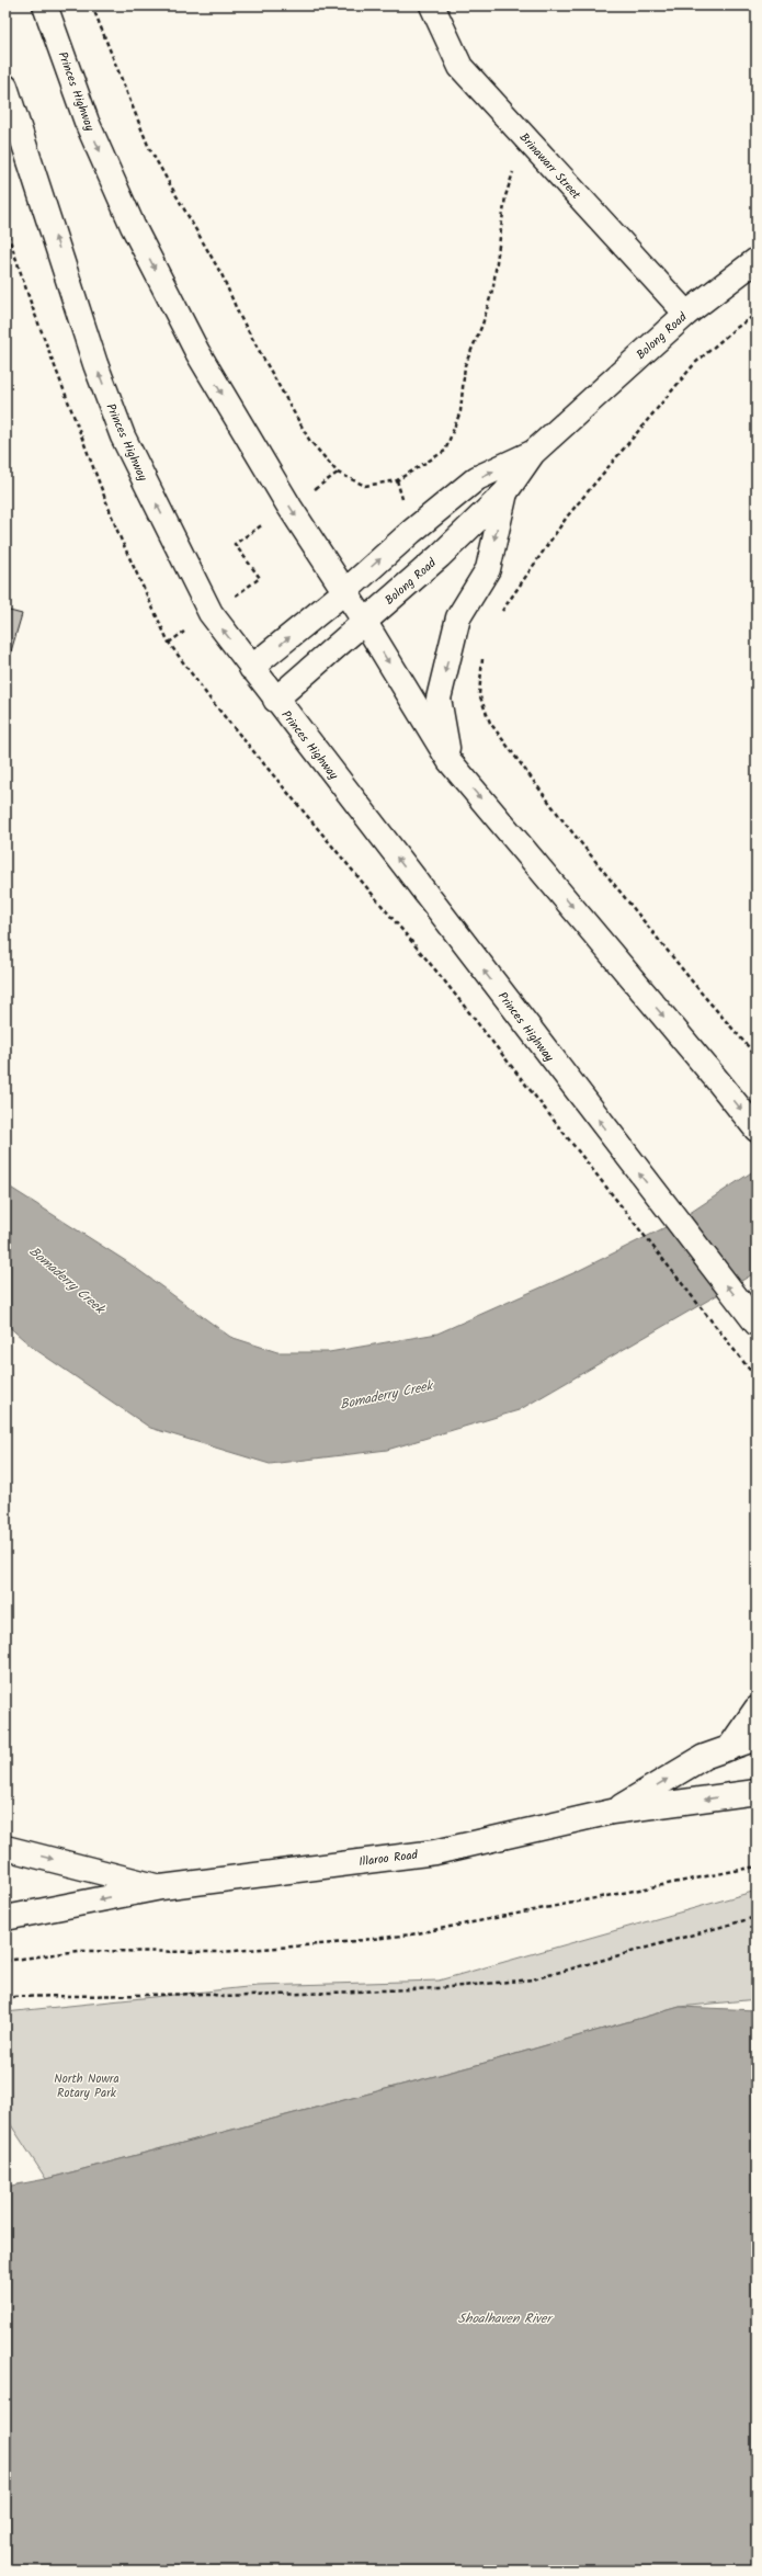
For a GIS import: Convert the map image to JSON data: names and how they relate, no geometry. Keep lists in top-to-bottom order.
{
  "streets": {
    "main road": [
      "Princes Highway",
      "Brinawarr Street",
      "Bolong Road",
      "Illaroo Road"
    ]
  },
  "crossings": [
    ["Princes Highway", "Bolong Road"],
    ["Brinawarr Street", "Bolong Road"]
  ],
  "water": ["Bomaderry Creek", "Shoalhaven River"],
  "parks": ["North Nowra Rotary Park"]
}
